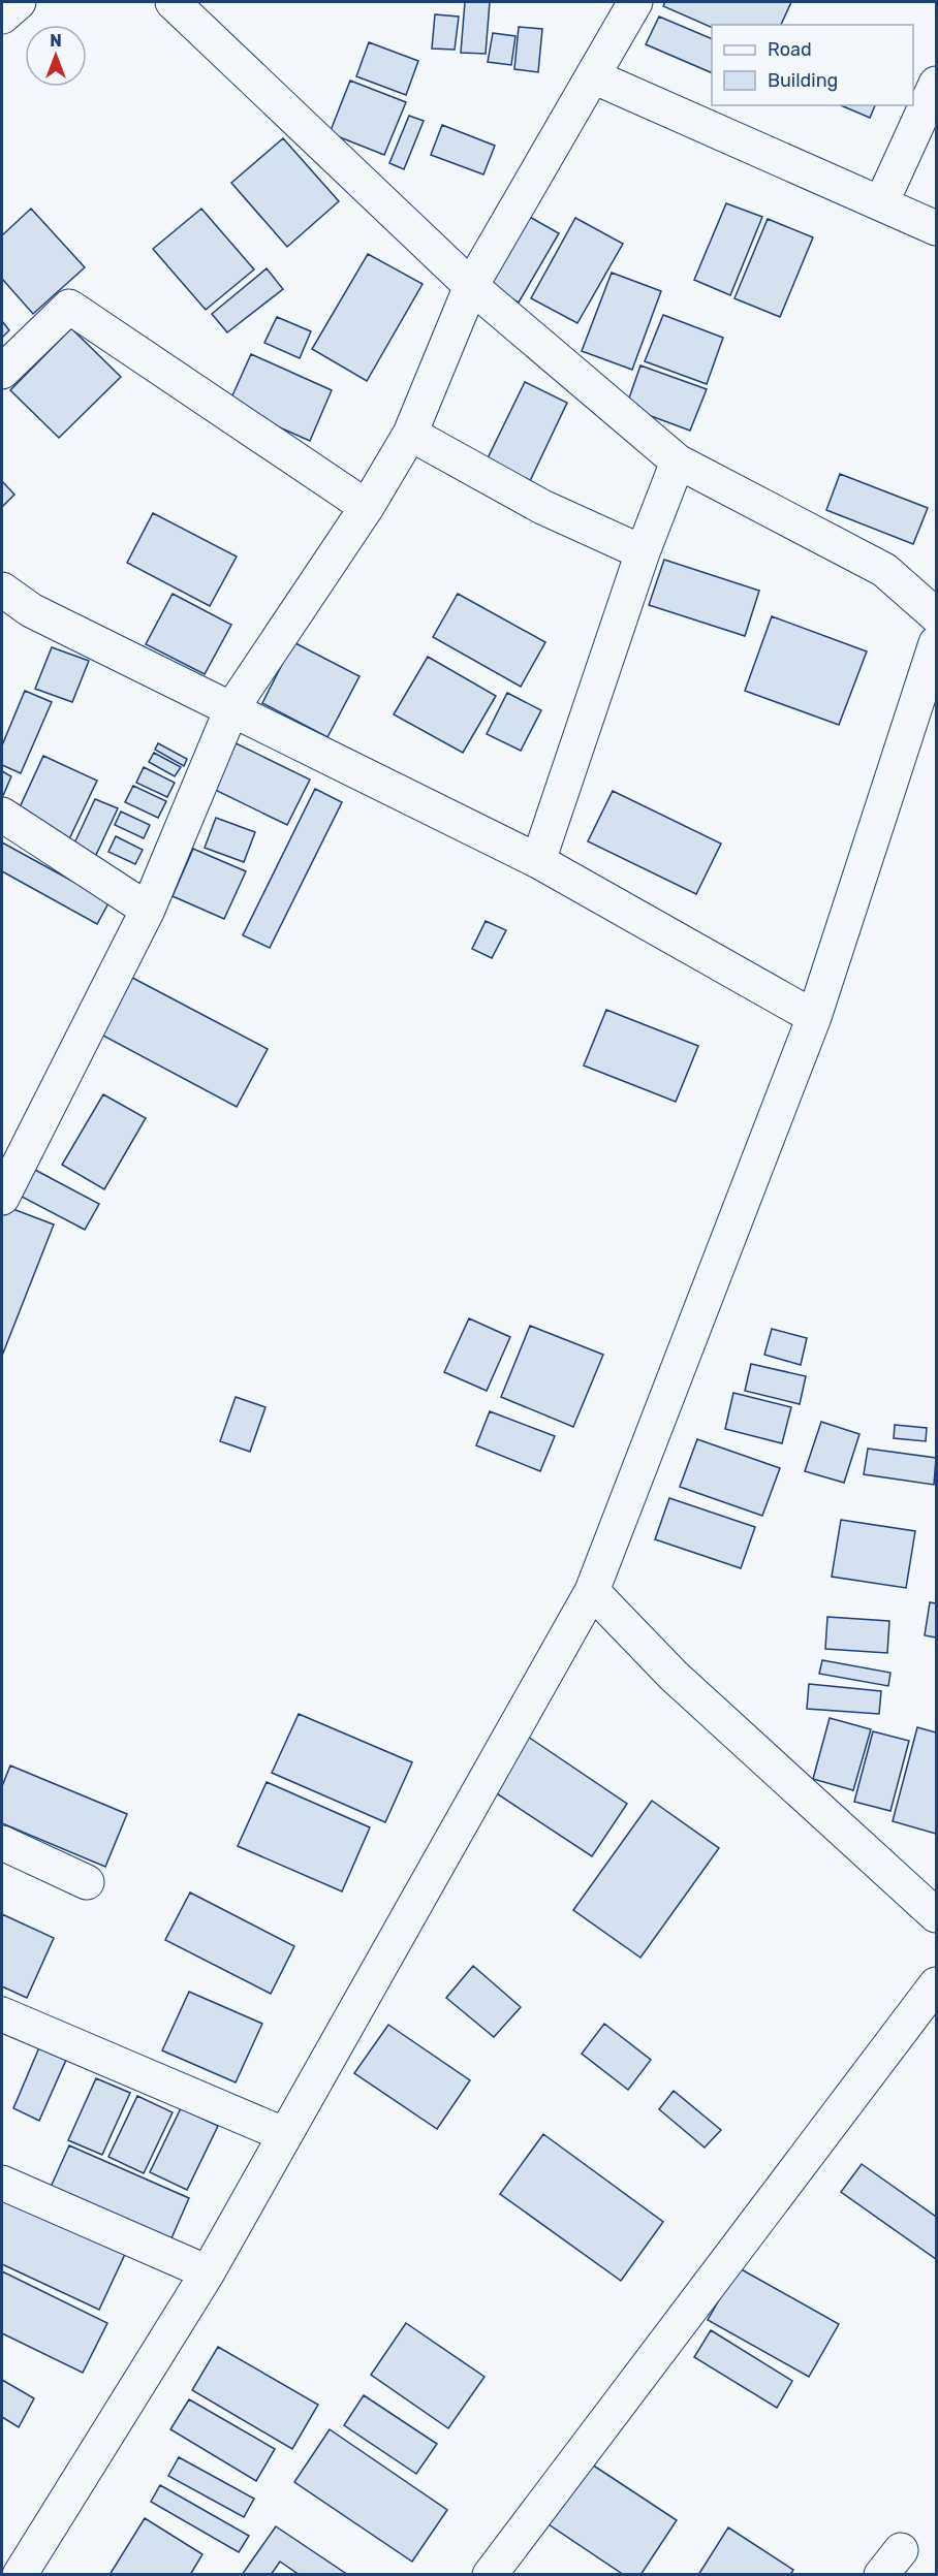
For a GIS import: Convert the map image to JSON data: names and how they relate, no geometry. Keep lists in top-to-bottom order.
{
  "legend": ["Road", "Building"],
  "north": "top"
}
